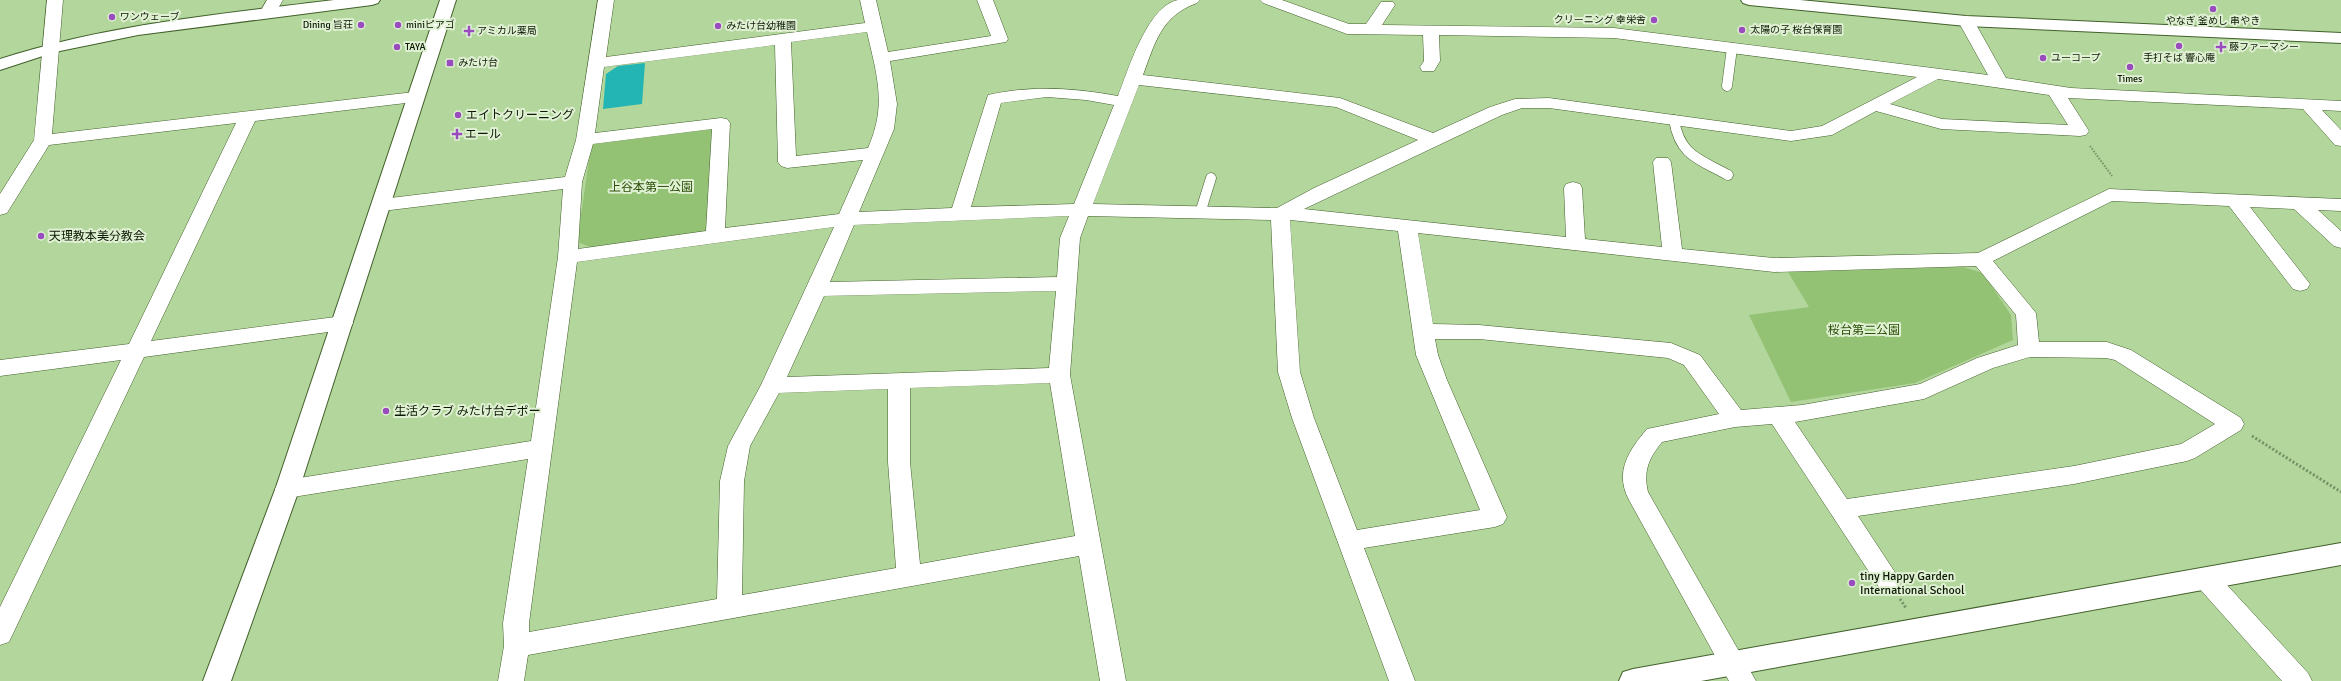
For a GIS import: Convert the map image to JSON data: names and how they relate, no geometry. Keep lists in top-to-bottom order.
{
  "parks": ["上谷本第一公園", "桜台第二公園"],
  "places": {
    "other": [
      "やなぎ 釜めし 串やき",
      "ワンウェーブ",
      "クリーニング 幸栄舎",
      "Dining 旨荘",
      "miniピアゴ",
      "みたけ台幼稚園",
      "太陽の子 桜台保育園",
      "手打そば 響心庵",
      "TAYA",
      "ユーコープ",
      "Times",
      "エイトクリーニング",
      "天理教本美分教会",
      "生活クラブ みたけ台デポー",
      "tiny Happy Garden International School"
    ],
    "health": ["アミカル薬局", "藤ファーマシー", "エール"],
    "transit": ["みたけ台"]
  }
}
